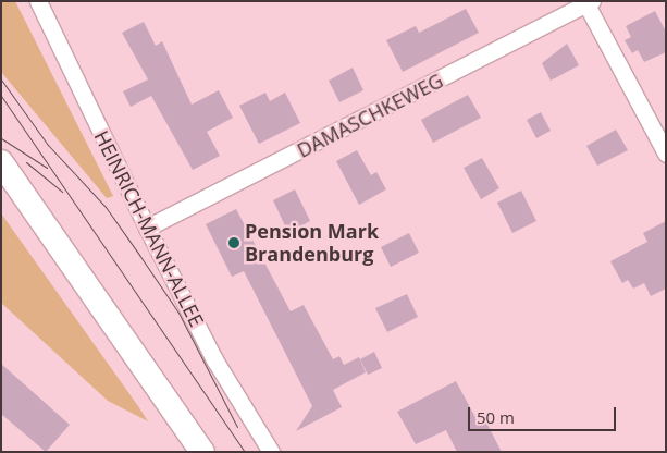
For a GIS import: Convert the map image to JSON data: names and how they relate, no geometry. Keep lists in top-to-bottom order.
{
  "streets": {
    "street": ["DAMASCHKEWEG", "HEINRICH-MANN-ALLEE"]
  },
  "crossings": [
    ["DAMASCHKEWEG", "HEINRICH-MANN-ALLEE"]
  ],
  "places": ["Pension Mark Brandenburg"],
  "scale_bar": "50 m"
}
